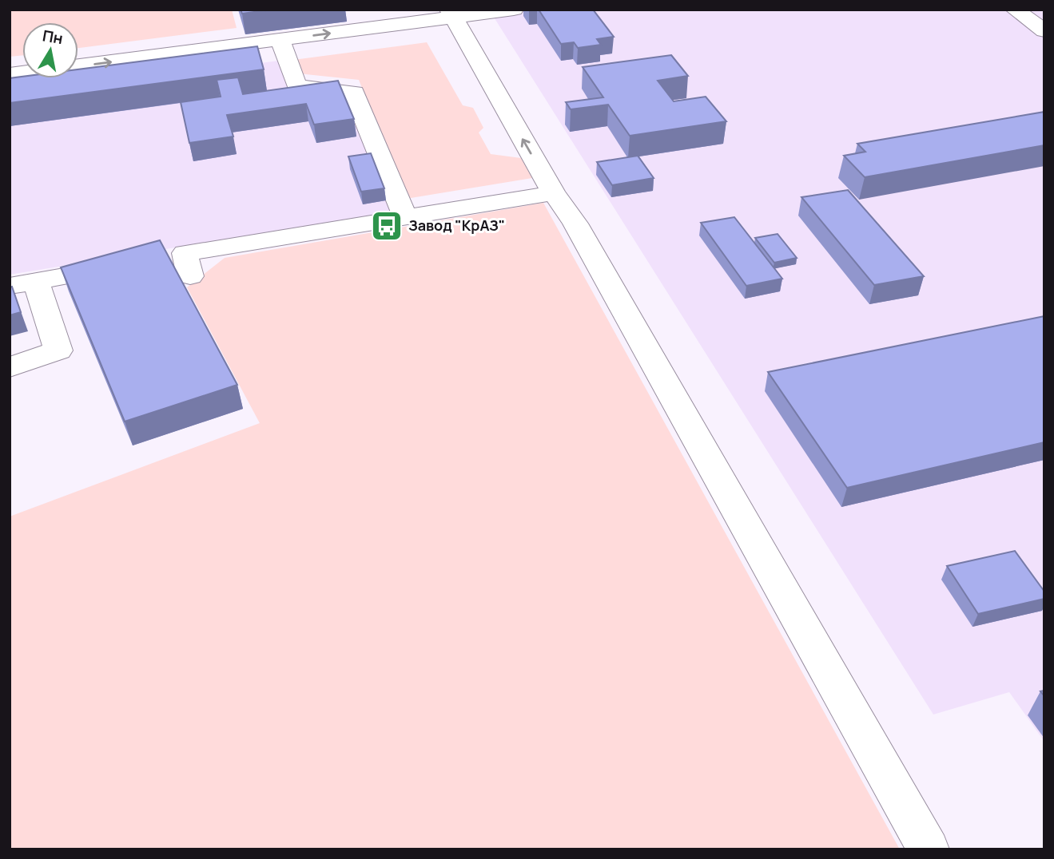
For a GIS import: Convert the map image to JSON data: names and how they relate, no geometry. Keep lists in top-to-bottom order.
{
  "places": {
    "bus stop": ["Завод \"КрАЗ\""]
  },
  "north": "top"
}
